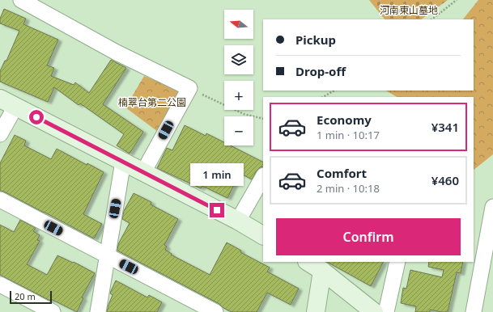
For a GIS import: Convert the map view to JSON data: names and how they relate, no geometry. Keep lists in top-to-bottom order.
{
  "parks": ["河南東山墓地", "楠翠台第二公園"],
  "scale_bar": "20 m",
  "north": "left",
  "page": {
    "map_buttons": ["+", "−"],
    "banner": ["Pickup", "Drop-off"],
    "list": [
      {
        "name": "Economy",
        "note": "1 min · 10:17",
        "value": "¥341"
      },
      {
        "name": "Comfort",
        "note": "2 min · 10:18",
        "value": "¥460"
      }
    ],
    "bubble": "1 min",
    "buttons": "Confirm",
    "scale": "20 m"
  }
}
